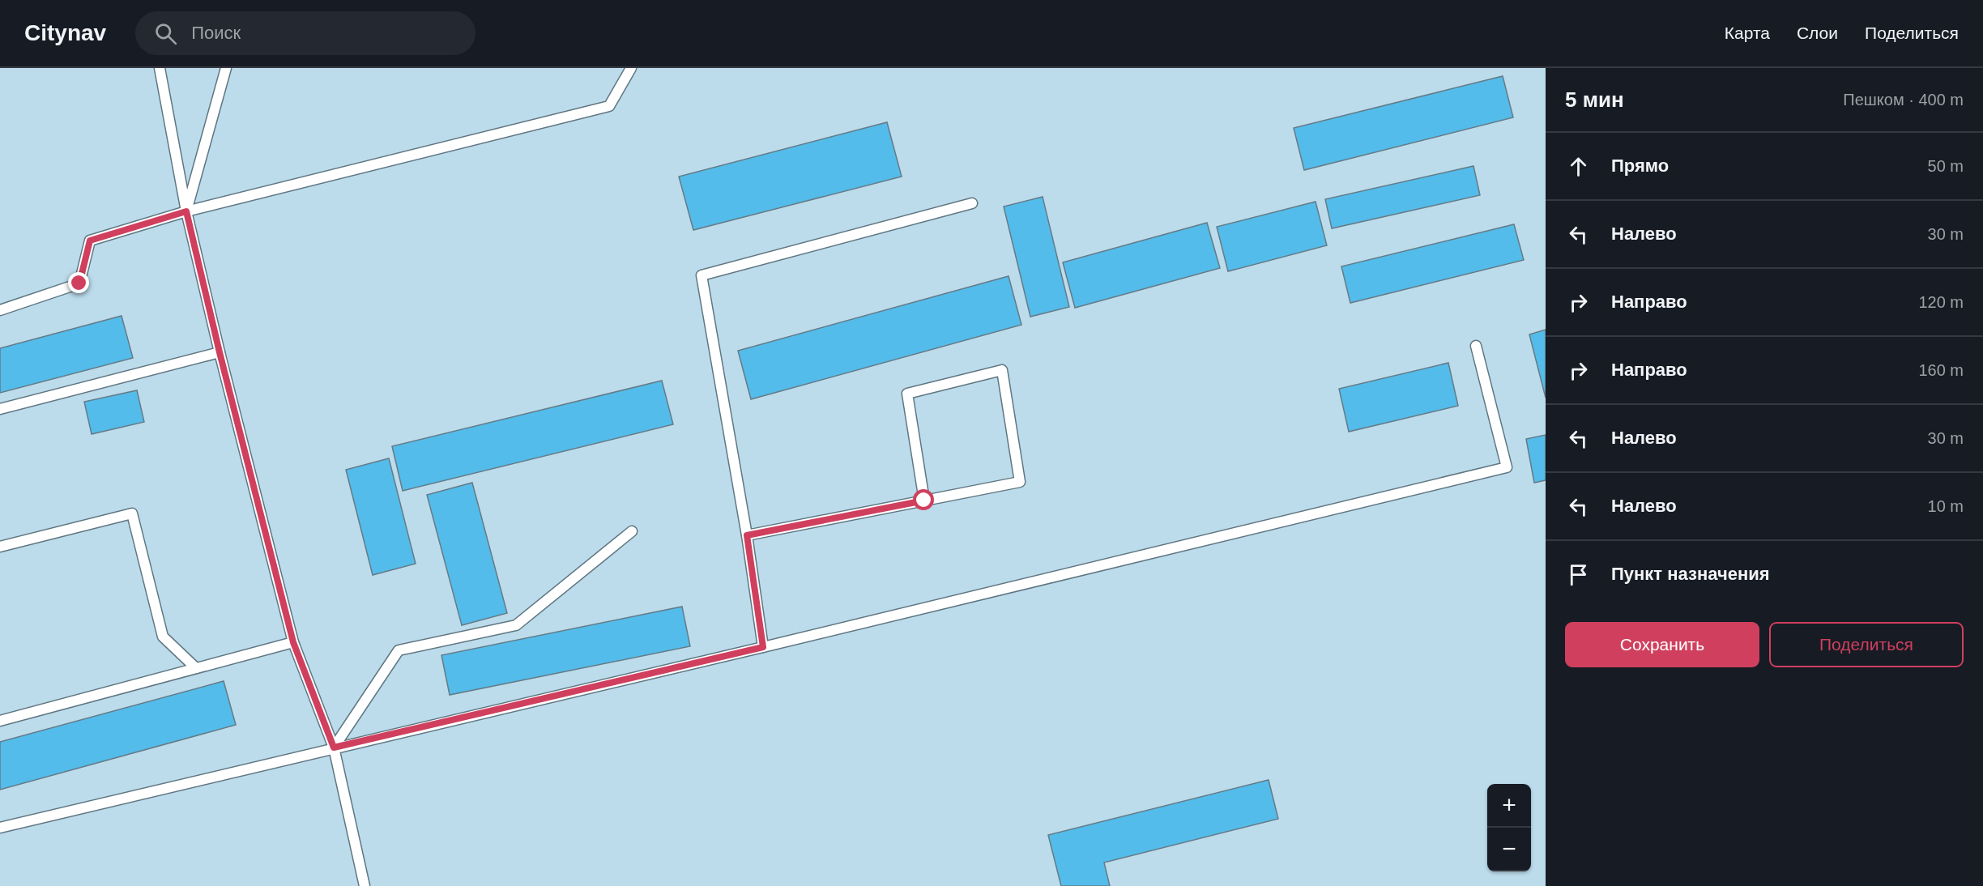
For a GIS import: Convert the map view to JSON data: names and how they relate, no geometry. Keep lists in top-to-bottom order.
{
  "page": {
    "header": "Citynav",
    "search": "Поиск",
    "nav": ["Карта", "Слои", "Поделиться"],
    "heading": ["5 мин", "Пешком · 400 m"],
    "list": [
      ["Прямо", "50 m"],
      ["Налево", "30 m"],
      ["Направо", "120 m"],
      ["Направо", "160 m"],
      ["Налево", "30 m"],
      ["Налево", "10 m"],
      "Пункт назначения"
    ],
    "buttons": ["Сохранить", "Поделиться"],
    "map_buttons": ["+", "−"]
  }
}
